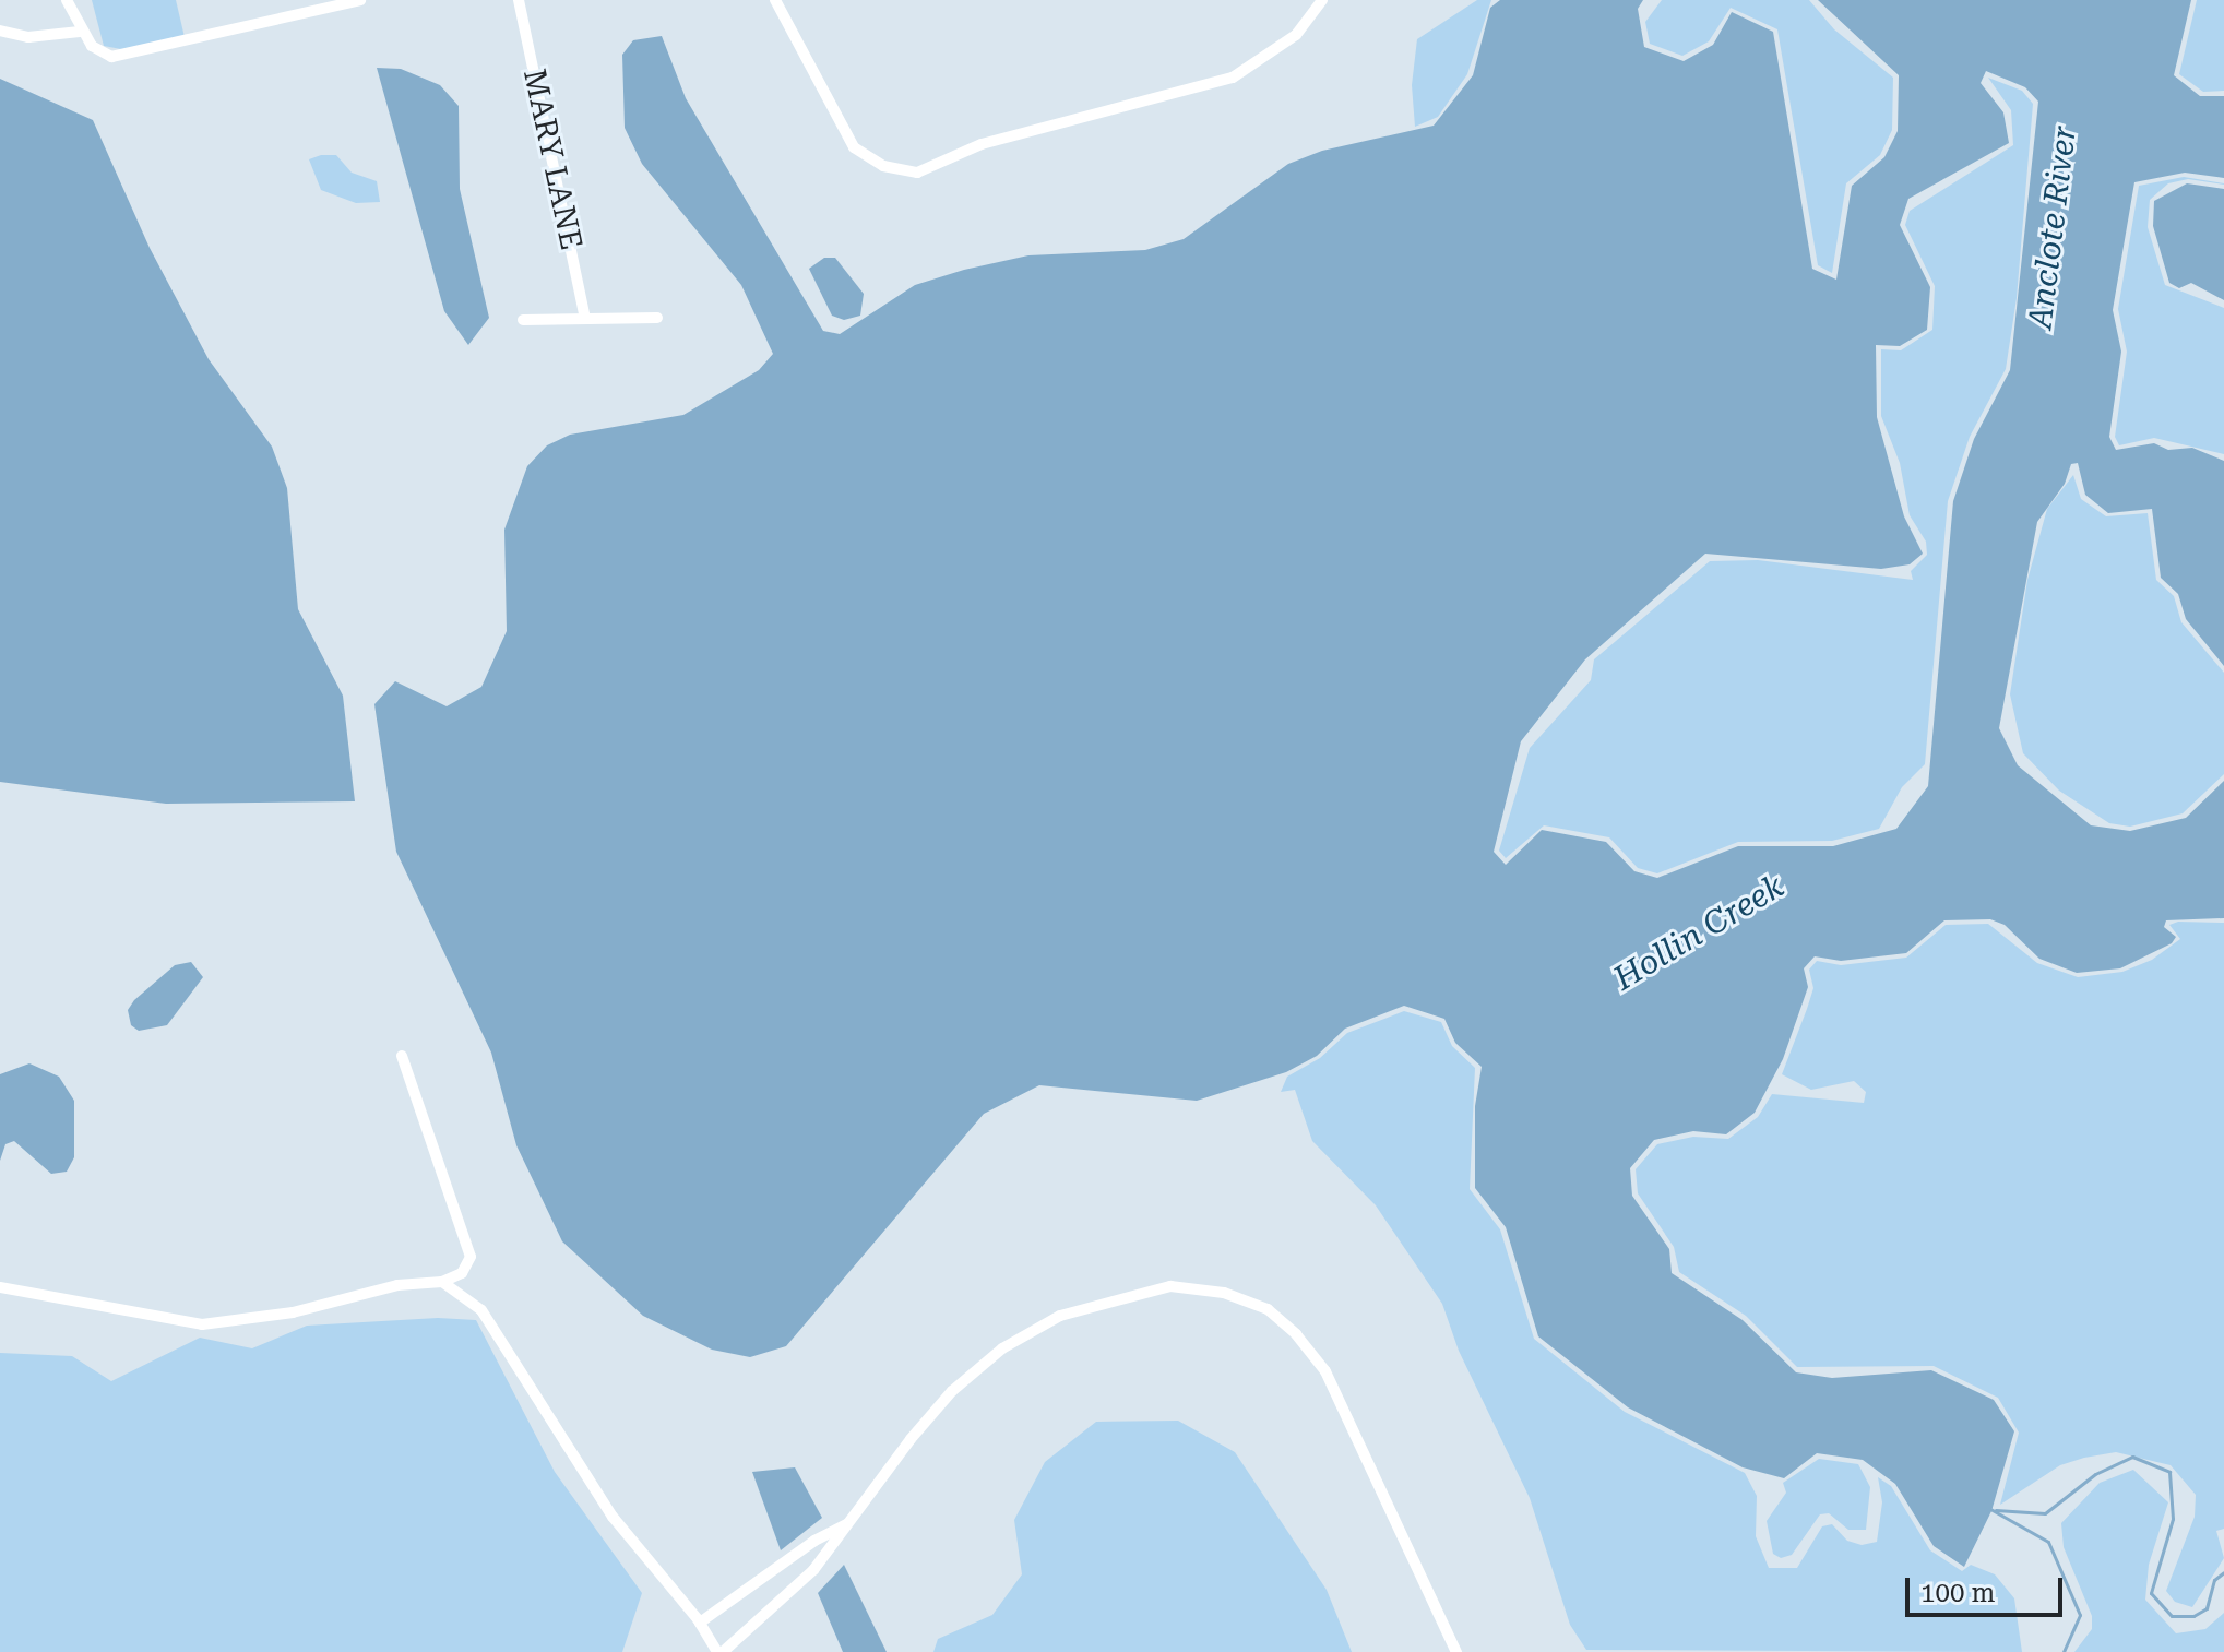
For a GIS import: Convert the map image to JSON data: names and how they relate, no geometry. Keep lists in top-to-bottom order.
{
  "streets": {
    "street": ["MARY LANE"]
  },
  "water": ["Anclote River", "Hollin Creek"],
  "scale_bar": "100 m"
}
